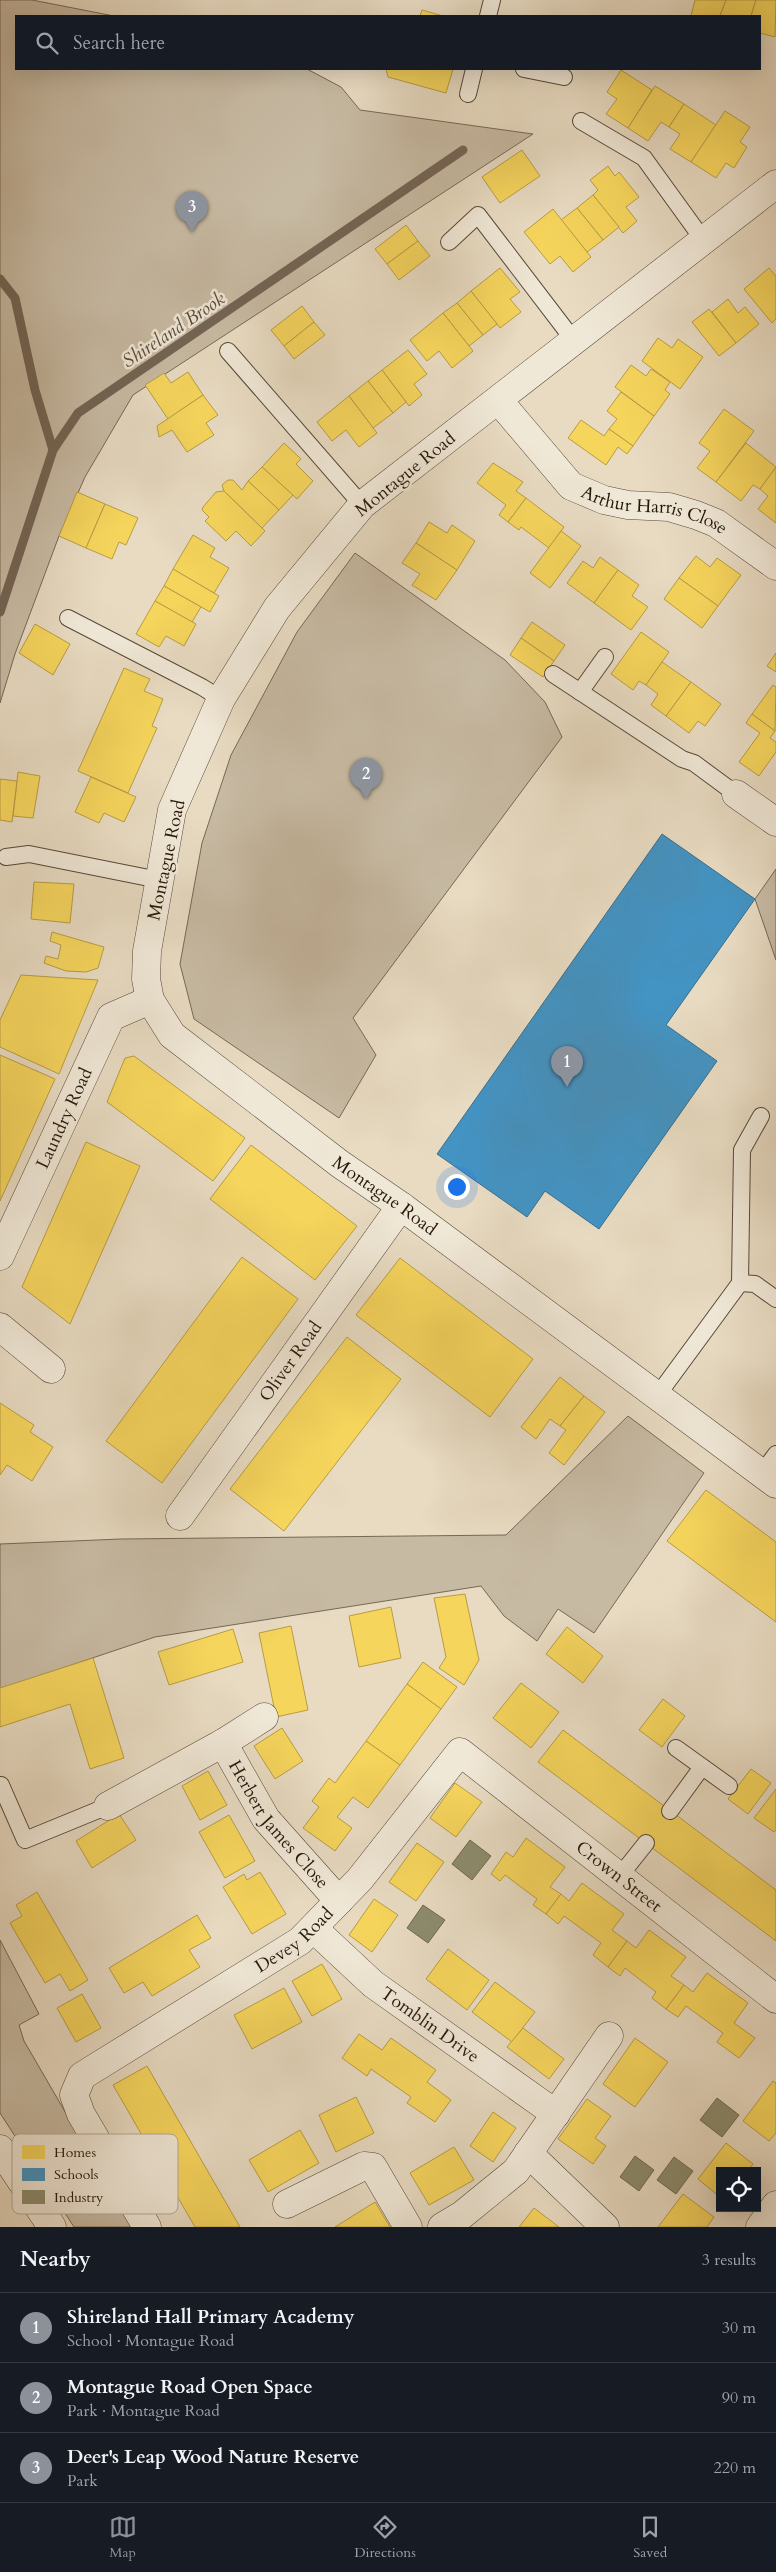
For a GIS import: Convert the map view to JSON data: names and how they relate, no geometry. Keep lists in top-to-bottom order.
{
  "streets": {
    "street": [
      "Montague Road",
      "Arthur Harris Close",
      "Laundry Road",
      "Oliver Road",
      "Herbert James Close",
      "Crown Street",
      "Devey Road",
      "Tomblin Drive"
    ]
  },
  "crossings": [
    ["Montague Road", "Arthur Harris Close"],
    ["Montague Road", "Laundry Road"],
    ["Montague Road", "Oliver Road"],
    ["Herbert James Close", "Devey Road"],
    ["Crown Street", "Devey Road"],
    ["Devey Road", "Tomblin Drive"]
  ],
  "water": ["Shireland Brook"],
  "legend": ["Homes", "Schools", "Industry"],
  "page": {
    "search": "Search here",
    "pins": ["3", "2", "1"],
    "heading": ["Nearby", "3 results"],
    "list": [
      {
        "mark": "1",
        "name": "Shireland Hall Primary Academy",
        "note": "School · Montague Road",
        "value": "30 m"
      },
      {
        "mark": "2",
        "name": "Montague Road Open Space",
        "note": "Park · Montague Road",
        "value": "90 m"
      },
      {
        "mark": "3",
        "name": "Deer's Leap Wood Nature Reserve",
        "note": "Park",
        "value": "220 m"
      }
    ],
    "nav": ["Map", "Directions", "Saved"]
  }
}
